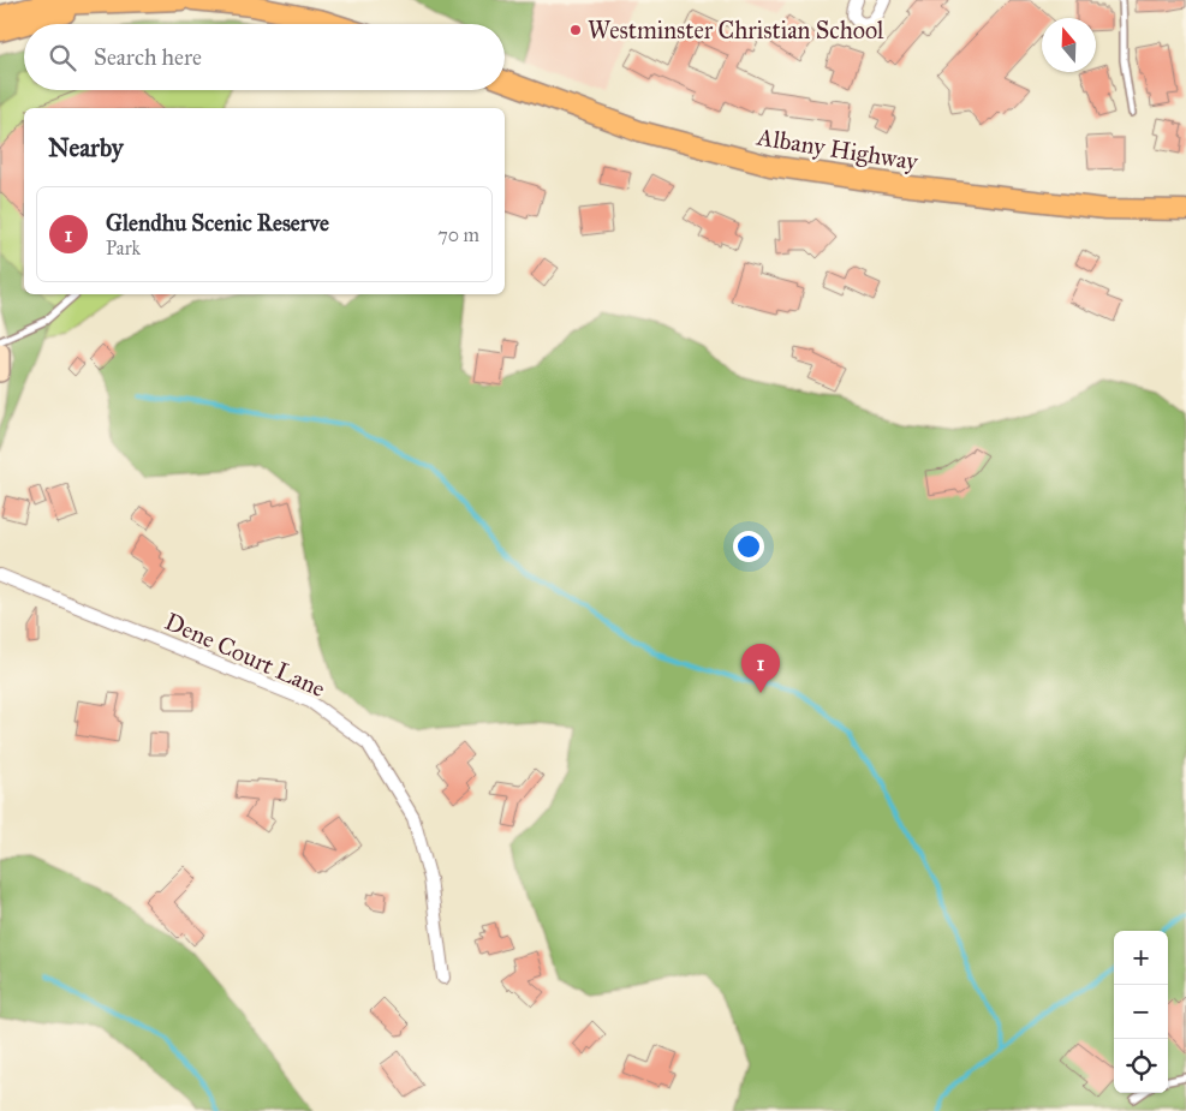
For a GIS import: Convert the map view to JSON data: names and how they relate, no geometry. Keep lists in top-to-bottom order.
{
  "streets": {
    "main road": ["Albany Highway"],
    "street": ["Dene Court Lane"]
  },
  "places": ["Westminster Christian School"],
  "north": "top",
  "page": {
    "search": "Search here",
    "heading": "Nearby",
    "list": [
      {
        "mark": "1",
        "name": "Glendhu Scenic Reserve",
        "note": "Park",
        "value": "70 m"
      }
    ],
    "pins": "1",
    "map_buttons": ["+", "−"]
  }
}
